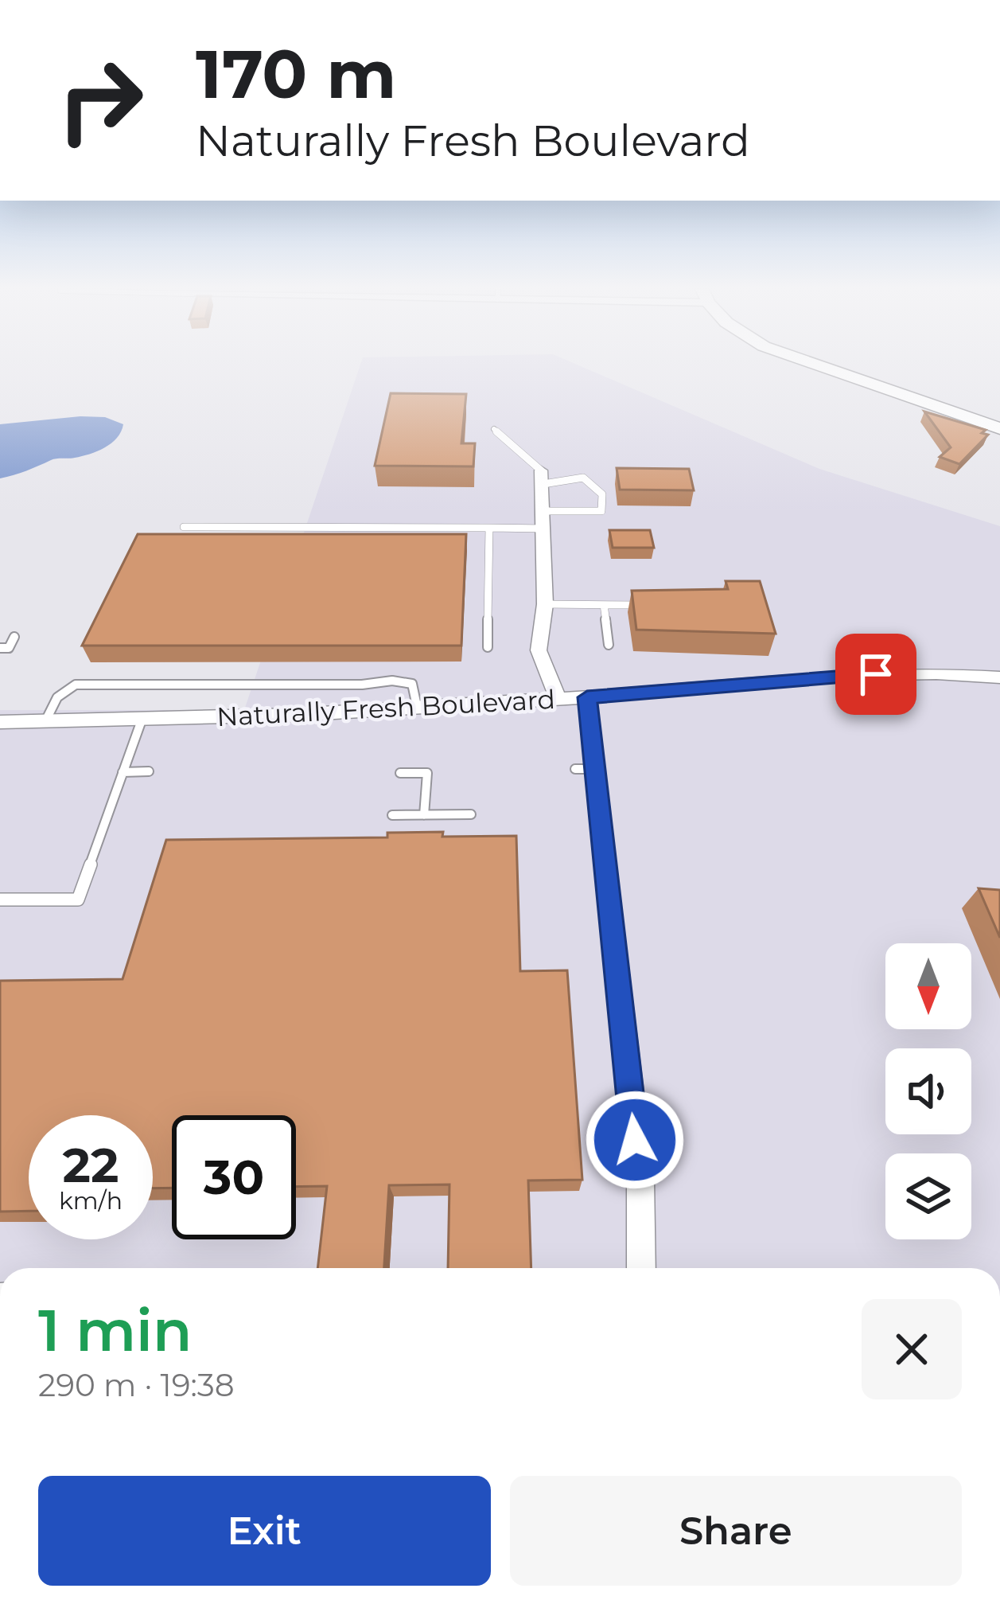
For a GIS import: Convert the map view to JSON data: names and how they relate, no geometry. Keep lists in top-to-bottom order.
{
  "streets": {
    "street": ["Naturally Fresh Boulevard"]
  },
  "north": "bottom",
  "page": {
    "turn": ["170 m", "Naturally Fresh Boulevard"],
    "speed": "22 km/h",
    "limit": "30",
    "heading": ["1 min", "290 m · 19:38"],
    "buttons": ["Exit", "Share"]
  }
}
